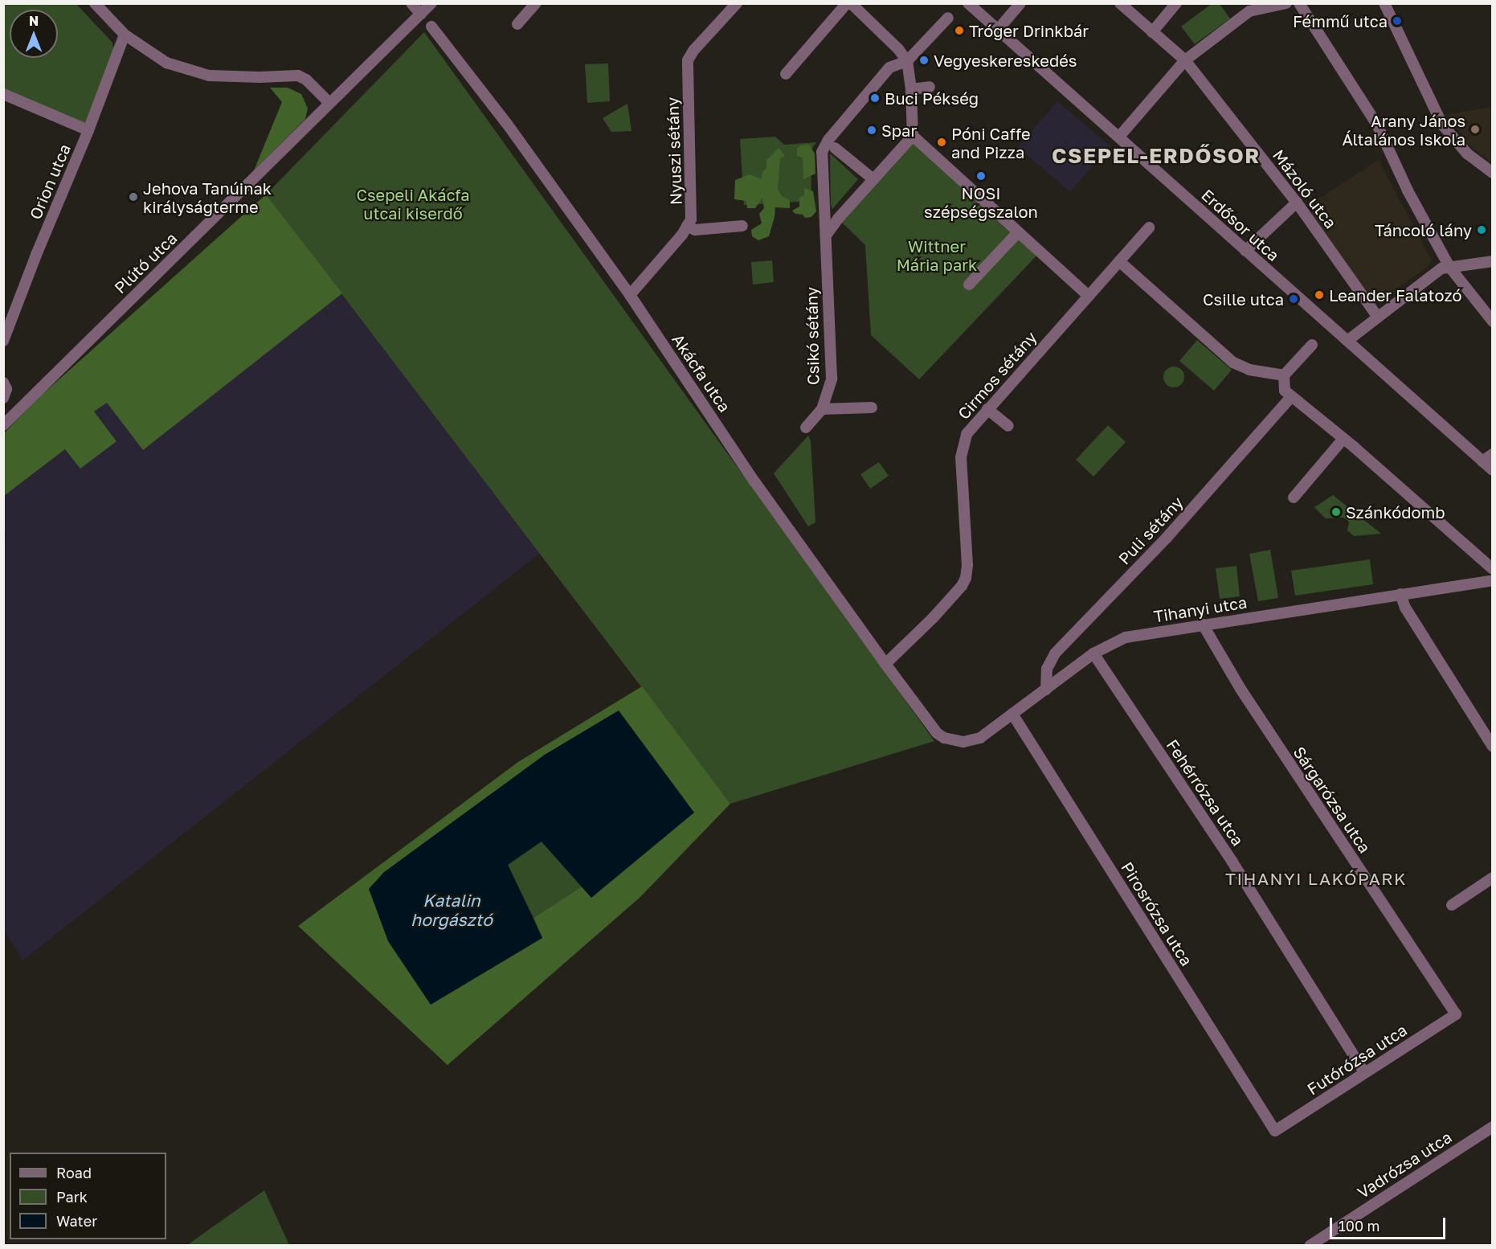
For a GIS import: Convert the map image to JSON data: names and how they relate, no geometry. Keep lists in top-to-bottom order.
{
  "streets": {
    "street": [
      "Nyuszi sétány",
      "Orion utca",
      "Mázoló utca",
      "Erdősor utca",
      "Plútó utca",
      "Csikó sétány",
      "Akácfa utca",
      "Cirmos sétány",
      "Puli sétány",
      "Tihanyi utca",
      "Fehérrózsa utca",
      "Sárgarózsa utca",
      "Pirosrózsa utca",
      "Futórózsa utca",
      "Vadrózsa utca"
    ]
  },
  "crossings": [
    ["Nyuszi sétány", "Akácfa utca"],
    ["Akácfa utca", "Cirmos sétány"],
    ["Akácfa utca", "Tihanyi utca"],
    ["Puli sétány", "Tihanyi utca"],
    ["Tihanyi utca", "Fehérrózsa utca"],
    ["Tihanyi utca", "Sárgarózsa utca"],
    ["Tihanyi utca", "Pirosrózsa utca"],
    ["Fehérrózsa utca", "Futórózsa utca"],
    ["Sárgarózsa utca", "Futórózsa utca"],
    ["Pirosrózsa utca", "Futórózsa utca"]
  ],
  "districts": ["CSEPEL-ERDŐSOR", "TIHANYI LAKÓPARK"],
  "water": ["Katalin horgásztó"],
  "parks": ["Csepeli Akácfa utcai kiserdő", "Wittner Mária park"],
  "places": [
    "Fémmű utca",
    "Tróger Drinkbár",
    "Vegyeskereskedés",
    "Buci Pékség",
    "Arany János Általános Iskola",
    "Spar",
    "Póni Caffe and Pizza",
    "NOSI szépségszalon",
    "Jehova Tanúinak királyságterme",
    "Táncoló lány",
    "Leander Falatozó",
    "Csille utca",
    "Szánkódomb"
  ],
  "legend": ["Road", "Park", "Water"],
  "scale_bar": "100 m",
  "north": "top"
}
